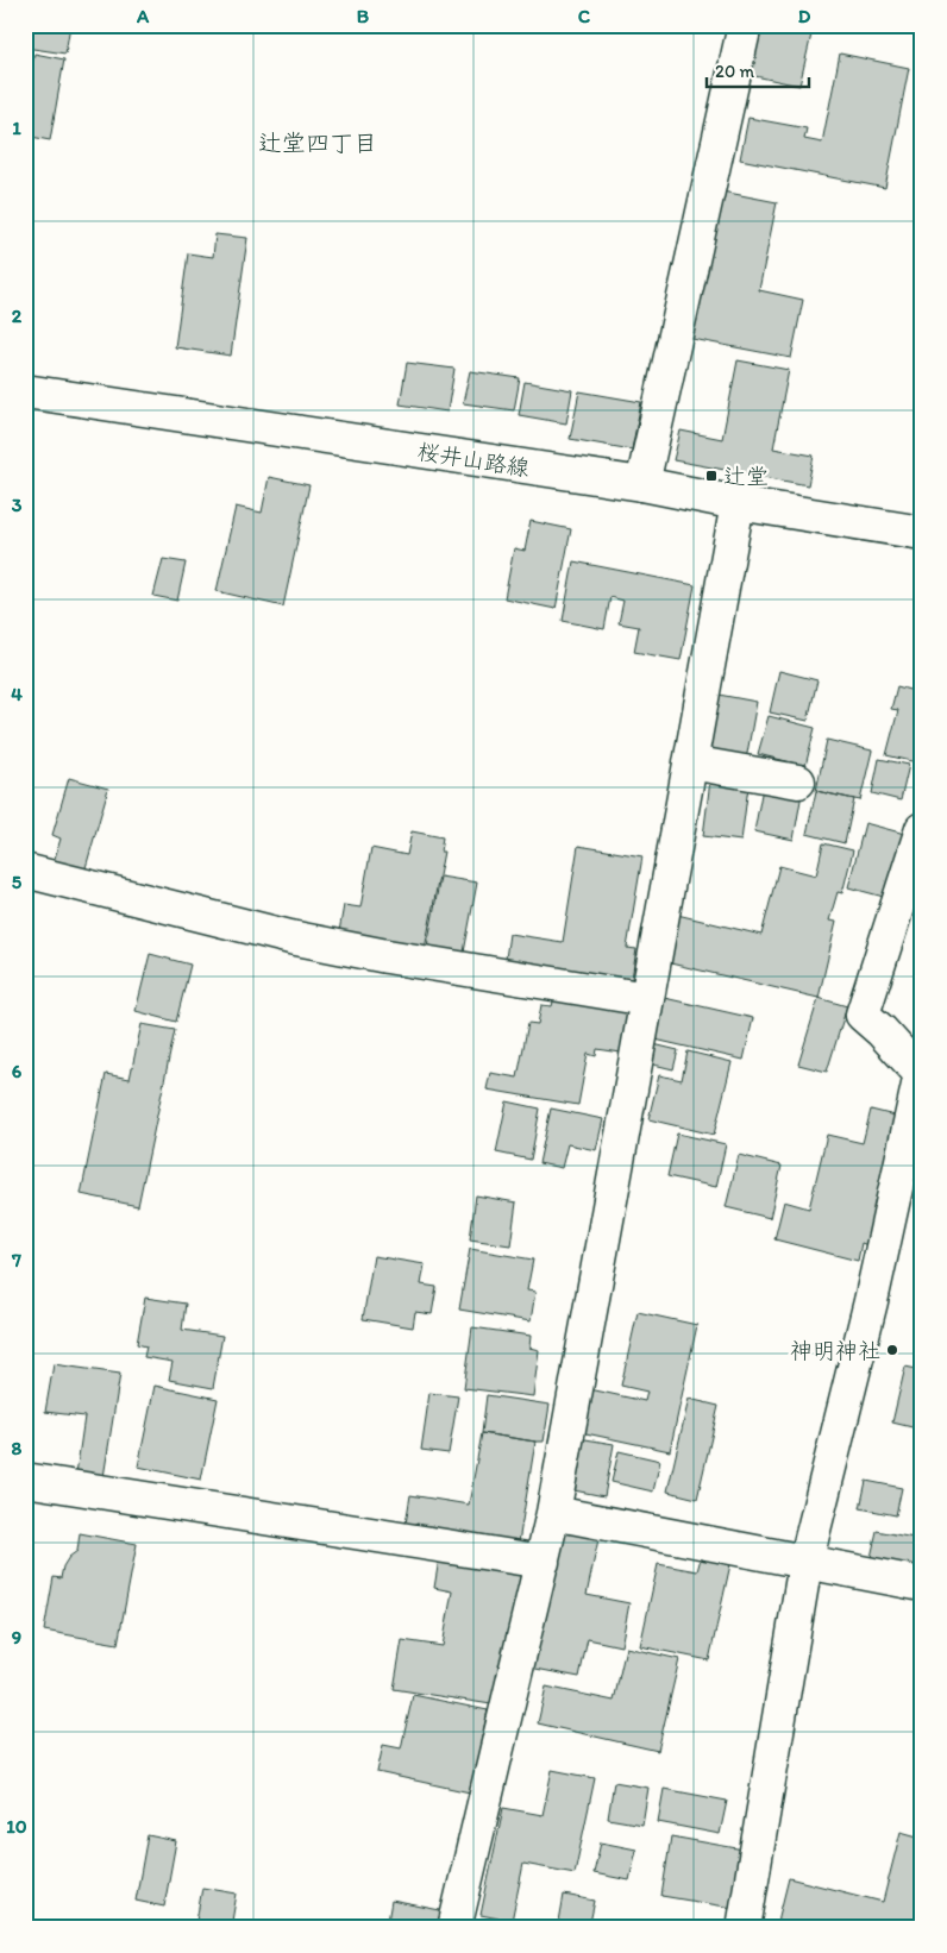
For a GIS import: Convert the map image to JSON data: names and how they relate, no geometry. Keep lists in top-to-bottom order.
{
  "streets": {
    "street": ["桜井山路線"]
  },
  "districts": ["辻堂四丁目"],
  "places": {
    "transit": ["辻堂"],
    "other": ["神明神社"]
  },
  "scale_bar": "20 m",
  "grid": {
    "columns": [
      "A",
      "B",
      "C",
      "D"
    ],
    "rows": [
      "1",
      "2",
      "3",
      "4",
      "5",
      "6",
      "7",
      "8",
      "9",
      "10"
    ]
  }
}
